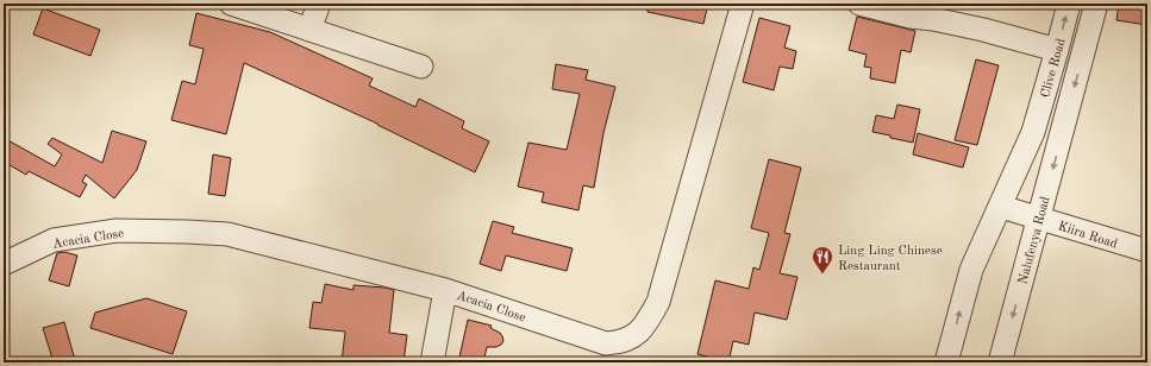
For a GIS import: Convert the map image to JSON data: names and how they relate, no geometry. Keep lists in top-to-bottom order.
{
  "streets": {
    "street": [
      "Clive Road",
      "Kiira Road",
      "Acacia Close",
      "Nalufenya Road"
    ]
  },
  "crossings": [
    ["Clive Road", "Kiira Road"],
    ["Clive Road", "Nalufenya Road"],
    ["Kiira Road", "Nalufenya Road"]
  ],
  "places": {
    "restaurant": ["Ling Ling Chinese Restaurant"]
  }
}
